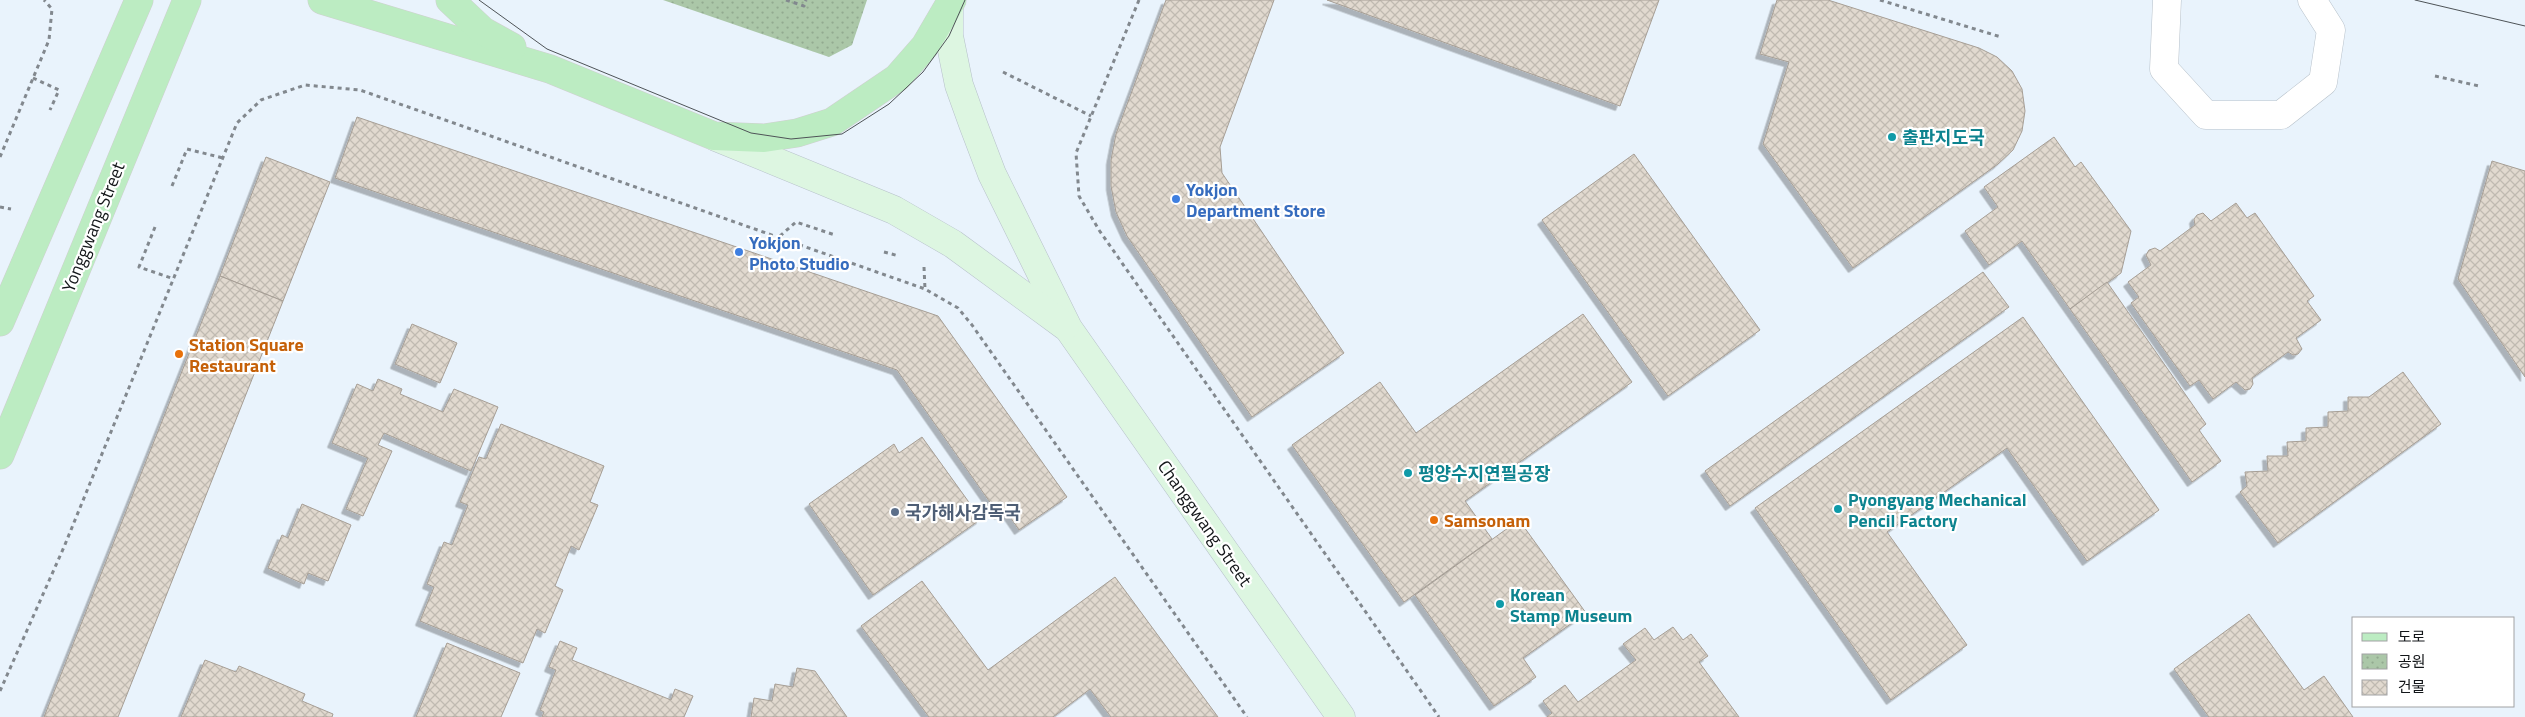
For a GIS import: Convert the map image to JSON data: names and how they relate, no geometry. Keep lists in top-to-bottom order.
{
  "streets": {
    "main road": ["Yonggwang Street", "Changgwang Street"]
  },
  "places": [
    "출판지도국",
    "Yokjon Department Store",
    "Yokjon Photo Studio",
    "Station Square Restaurant",
    "평양수지연필공장",
    "Pyongyang Mechanical Pencil Factory",
    "국가해사감독국",
    "Samsonam",
    "Korean Stamp Museum"
  ],
  "legend": ["도로", "공원", "건물"]
}
